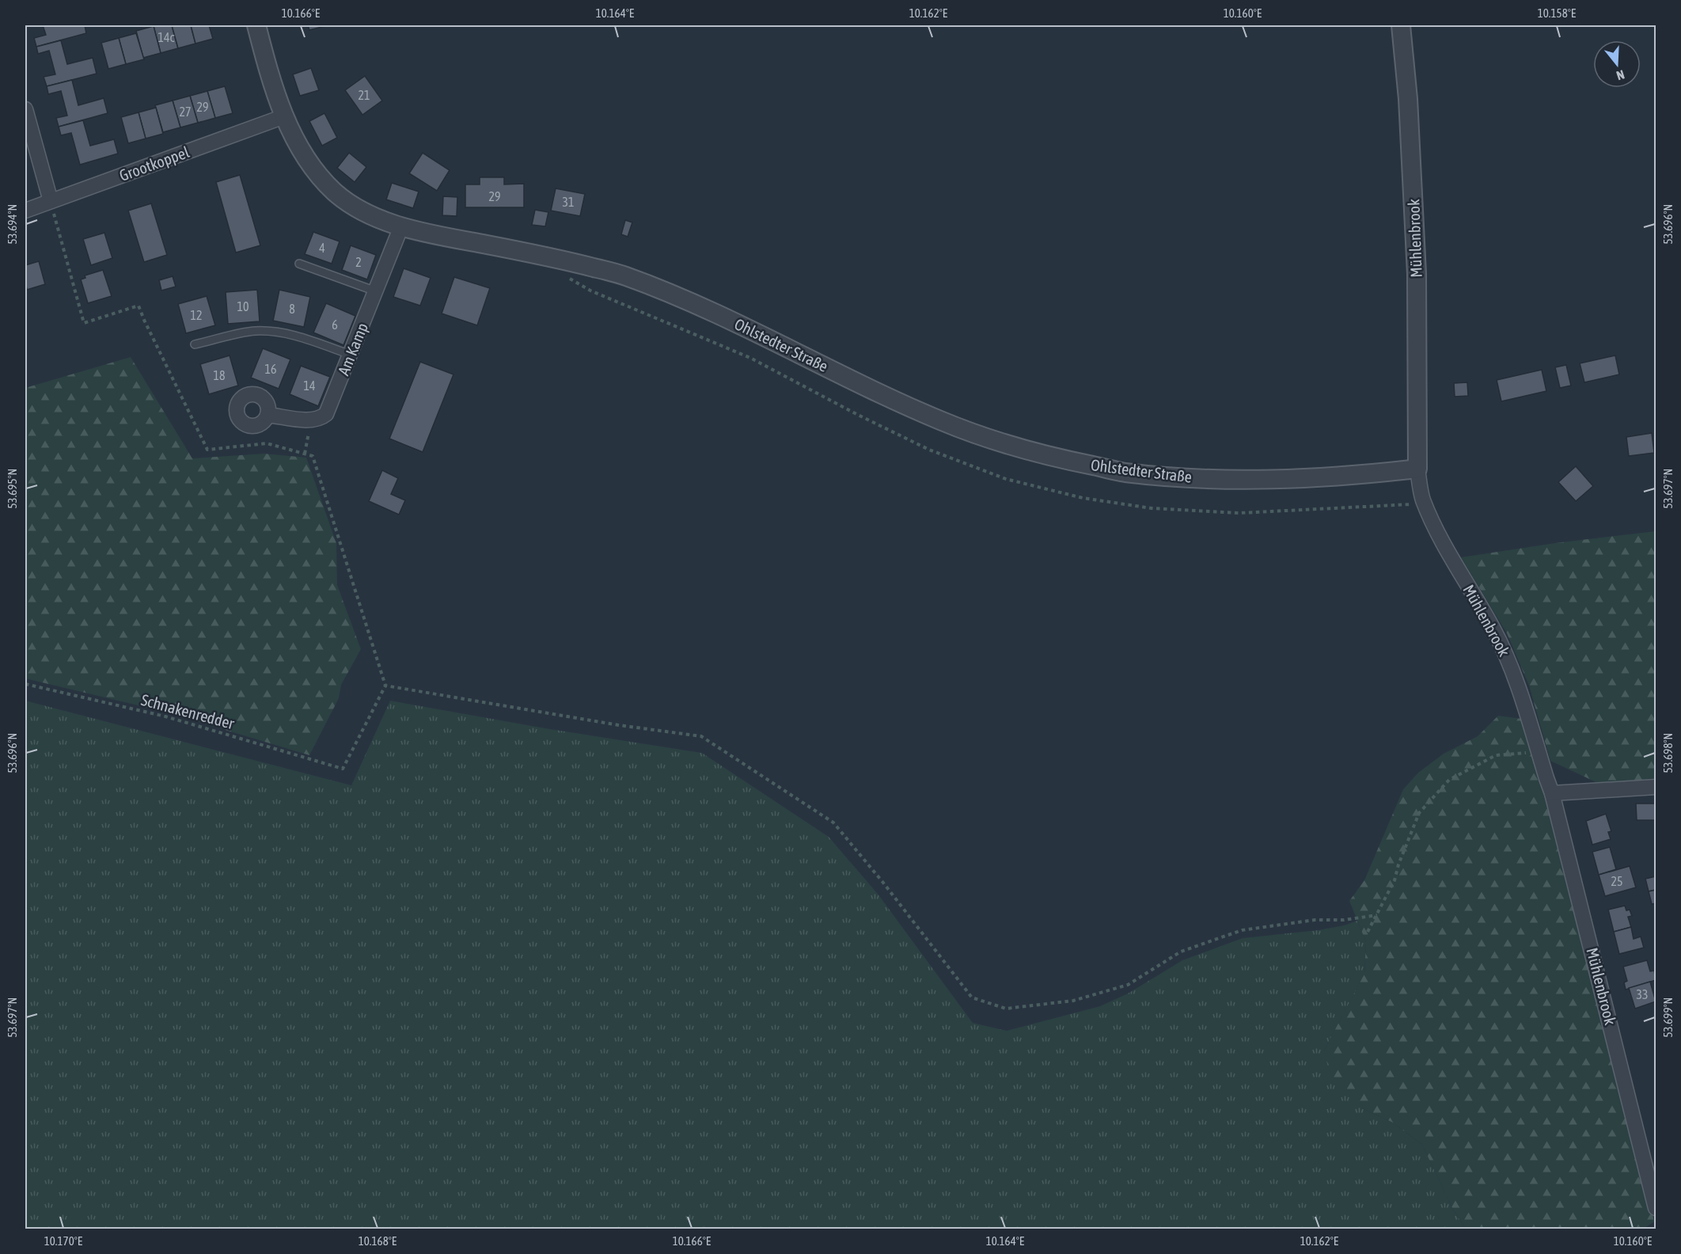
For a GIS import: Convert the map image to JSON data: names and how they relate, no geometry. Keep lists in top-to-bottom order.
{
  "streets": {
    "street": [
      "Grootkoppel",
      "Mühlenbrook",
      "Ohlstedter Straße",
      "Am Kamp"
    ],
    "path": ["Schnakenredder"]
  },
  "crossings": [
    ["Grootkoppel", "Ohlstedter Straße"],
    ["Mühlenbrook", "Ohlstedter Straße"],
    ["Ohlstedter Straße", "Am Kamp"]
  ],
  "house_numbers": [
    "14c",
    "21",
    "29",
    "27",
    "29",
    "31",
    "4",
    "2",
    "10",
    "8",
    "12",
    "6",
    "16",
    "18",
    "14",
    "25",
    "33"
  ],
  "north": "bottom",
  "coordinates": [
    "10.166°E",
    "10.164°E",
    "10.162°E",
    "10.160°E",
    "10.158°E",
    "53.696°N",
    "53.694°N",
    "53.697°N",
    "53.695°N",
    "53.698°N",
    "53.699°N",
    "10.170°E",
    "10.168°E"
  ]
}
